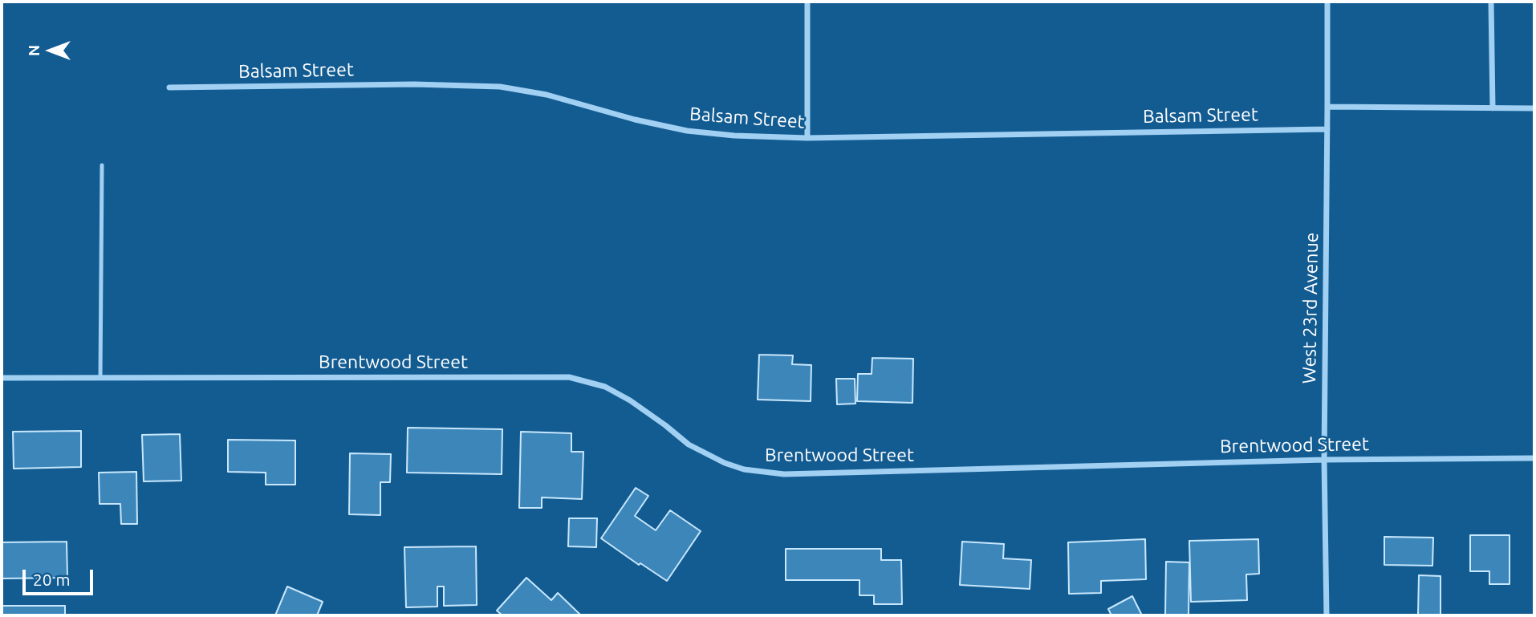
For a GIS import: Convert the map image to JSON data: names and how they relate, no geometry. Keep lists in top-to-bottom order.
{
  "streets": {
    "street": ["Balsam Street", "West 23rd Avenue", "Brentwood Street"]
  },
  "crossings": [
    ["Balsam Street", "West 23rd Avenue"],
    ["West 23rd Avenue", "Brentwood Street"]
  ],
  "scale_bar": "20 m",
  "north": "left"
}
